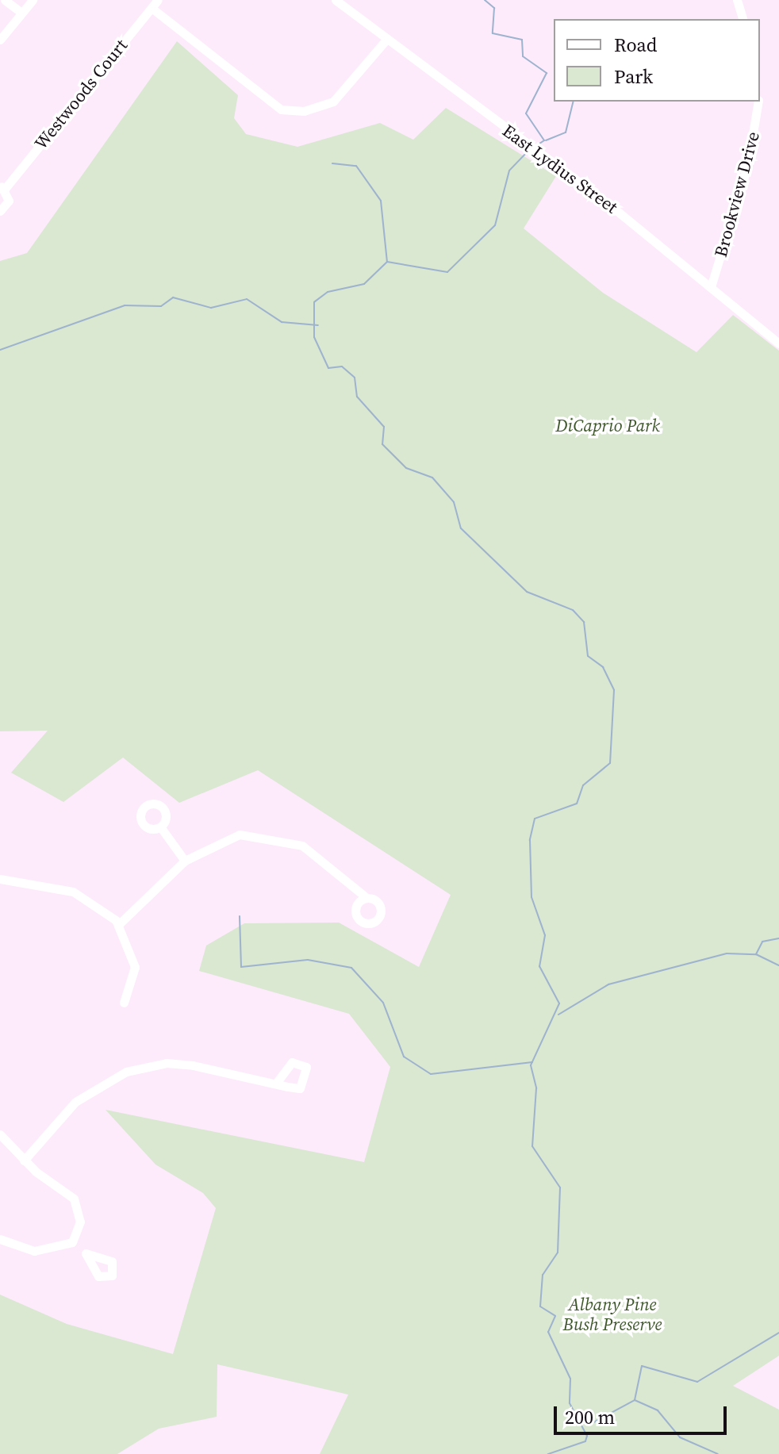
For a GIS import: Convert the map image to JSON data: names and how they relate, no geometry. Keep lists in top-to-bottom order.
{
  "streets": {
    "street": ["Westwoods Court", "East Lydius Street", "Brookview Drive"]
  },
  "crossings": [
    ["East Lydius Street", "Brookview Drive"]
  ],
  "parks": ["DiCaprio Park", "Albany Pine Bush Preserve"],
  "legend": ["Road", "Park"],
  "scale_bar": "200 m"
}
